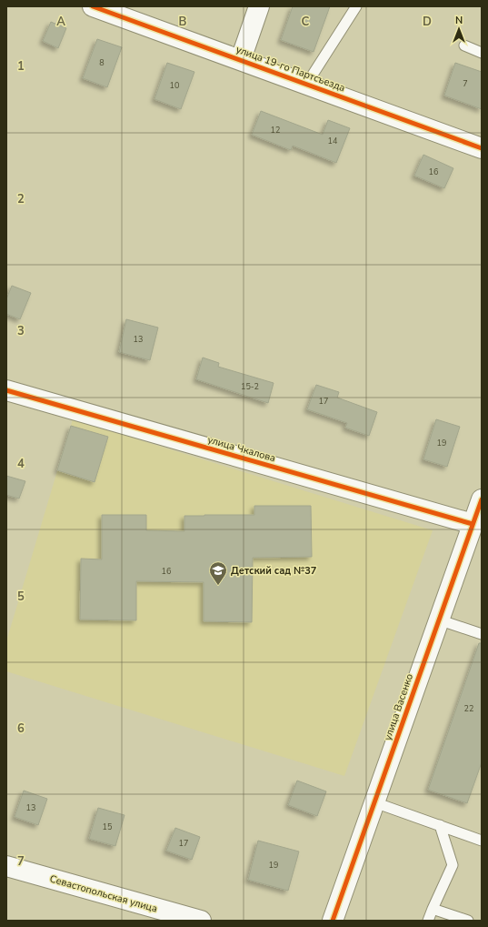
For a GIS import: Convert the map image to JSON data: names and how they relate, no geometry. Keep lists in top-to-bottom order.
{
  "streets": {
    "street": [
      "улица 19-го Партсъезда",
      "улица Чкалова",
      "улица Васенко",
      "Севастопольская улица"
    ]
  },
  "crossings": [
    ["улица Чкалова", "улица Васенко"]
  ],
  "places": {
    "school or university": ["Детский сад №37"]
  },
  "house_numbers": [
    "8",
    "7",
    "10",
    "12",
    "14",
    "16",
    "13",
    "15-2",
    "17",
    "19",
    "16",
    "22",
    "13",
    "15",
    "17",
    "19"
  ],
  "north": "top",
  "grid": {
    "columns": [
      "A",
      "B",
      "C",
      "D"
    ],
    "rows": [
      "1",
      "2",
      "3",
      "4",
      "5",
      "6",
      "7"
    ]
  }
}
